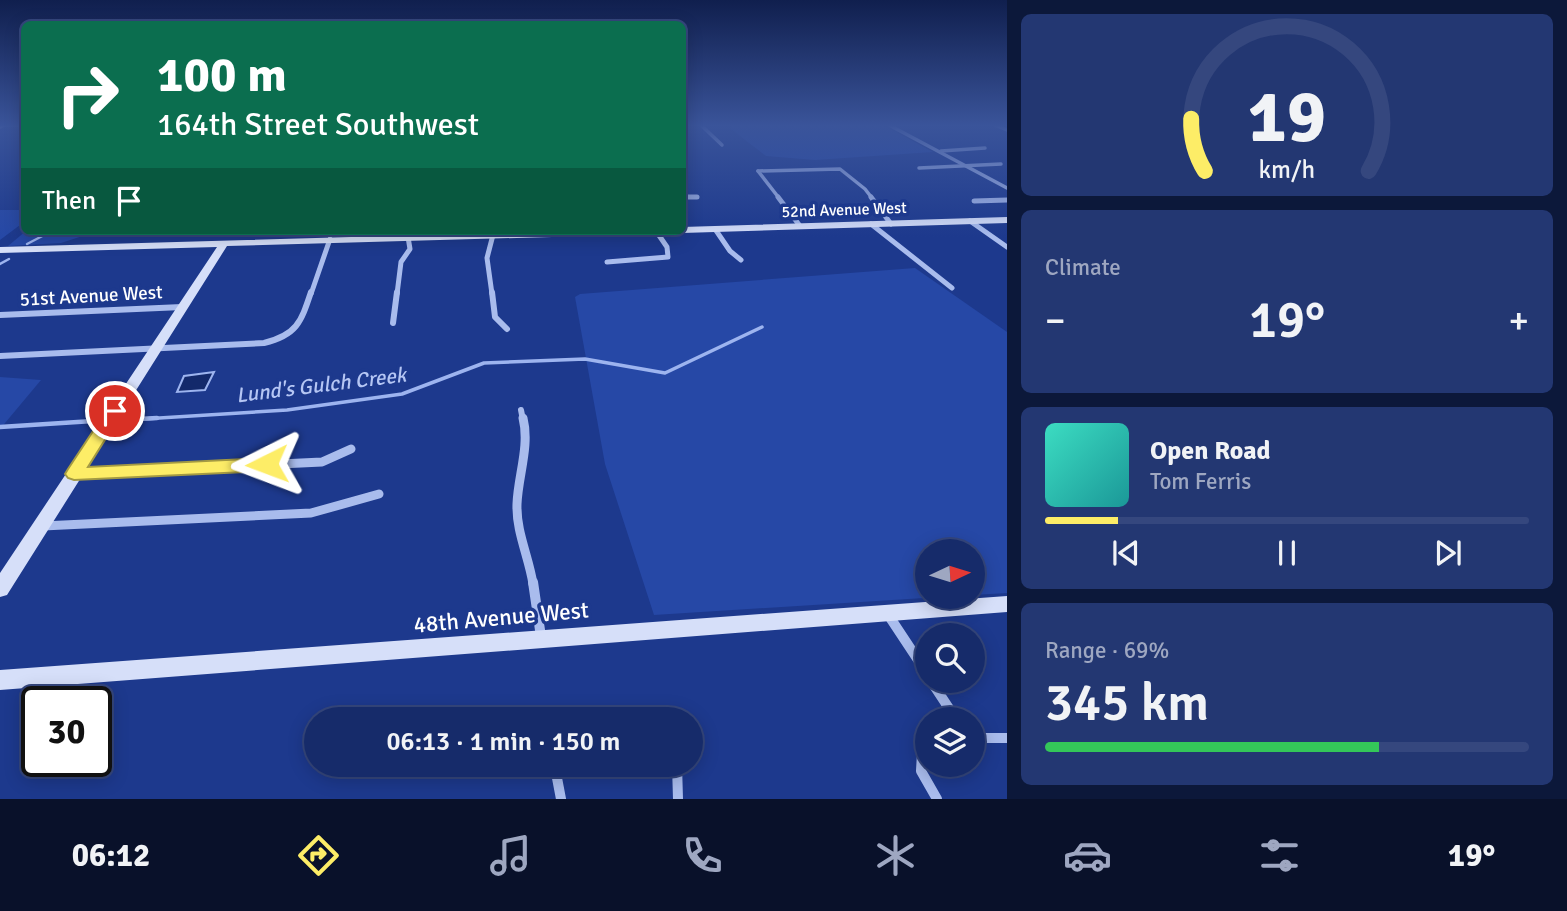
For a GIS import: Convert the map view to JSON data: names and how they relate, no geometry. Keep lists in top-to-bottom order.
{
  "streets": {
    "street": ["52nd Avenue West", "51st Avenue West", "48th Avenue West"]
  },
  "water": ["Lund's Gulch Creek"],
  "north": "right",
  "page": {
    "turn": ["100 m", "164th Street Southwest"],
    "then": "Then",
    "tile": [
      "Climate",
      ["Range · 69%", "345 km"]
    ],
    "heat": ["−", "19°", "+"],
    "song": ["Open Road", "Tom Ferris"],
    "limit": "30",
    "trip": "06:13 · 1 min · 150 m",
    "tabs": ["06:12", "19°"],
    "gauge": ["19", "km/h"]
  }
}
